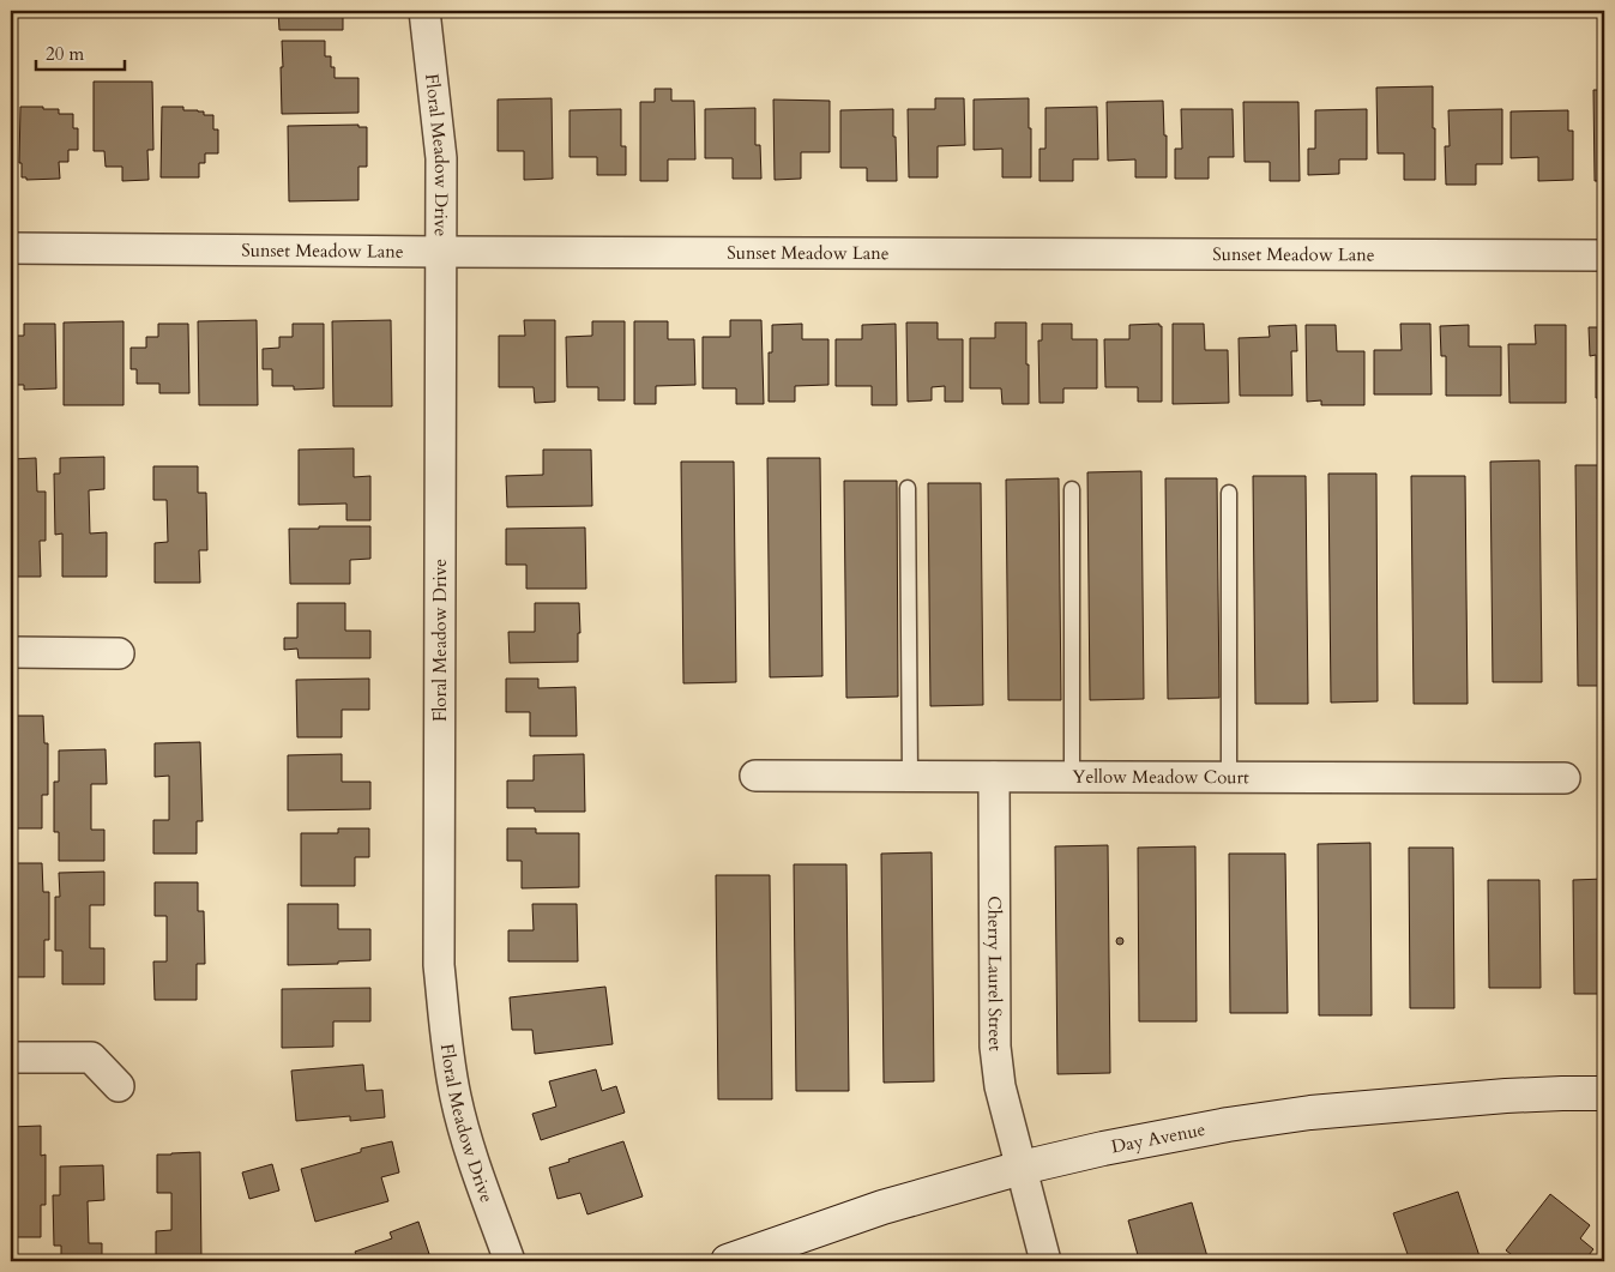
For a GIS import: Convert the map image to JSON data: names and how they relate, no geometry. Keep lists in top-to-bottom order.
{
  "streets": {
    "street": [
      "Floral Meadow Drive",
      "Sunset Meadow Lane",
      "Yellow Meadow Court",
      "Cherry Laurel Street",
      "Day Avenue"
    ]
  },
  "crossings": [
    ["Floral Meadow Drive", "Sunset Meadow Lane"],
    ["Yellow Meadow Court", "Cherry Laurel Street"],
    ["Cherry Laurel Street", "Day Avenue"]
  ],
  "scale_bar": "20 m"
}
